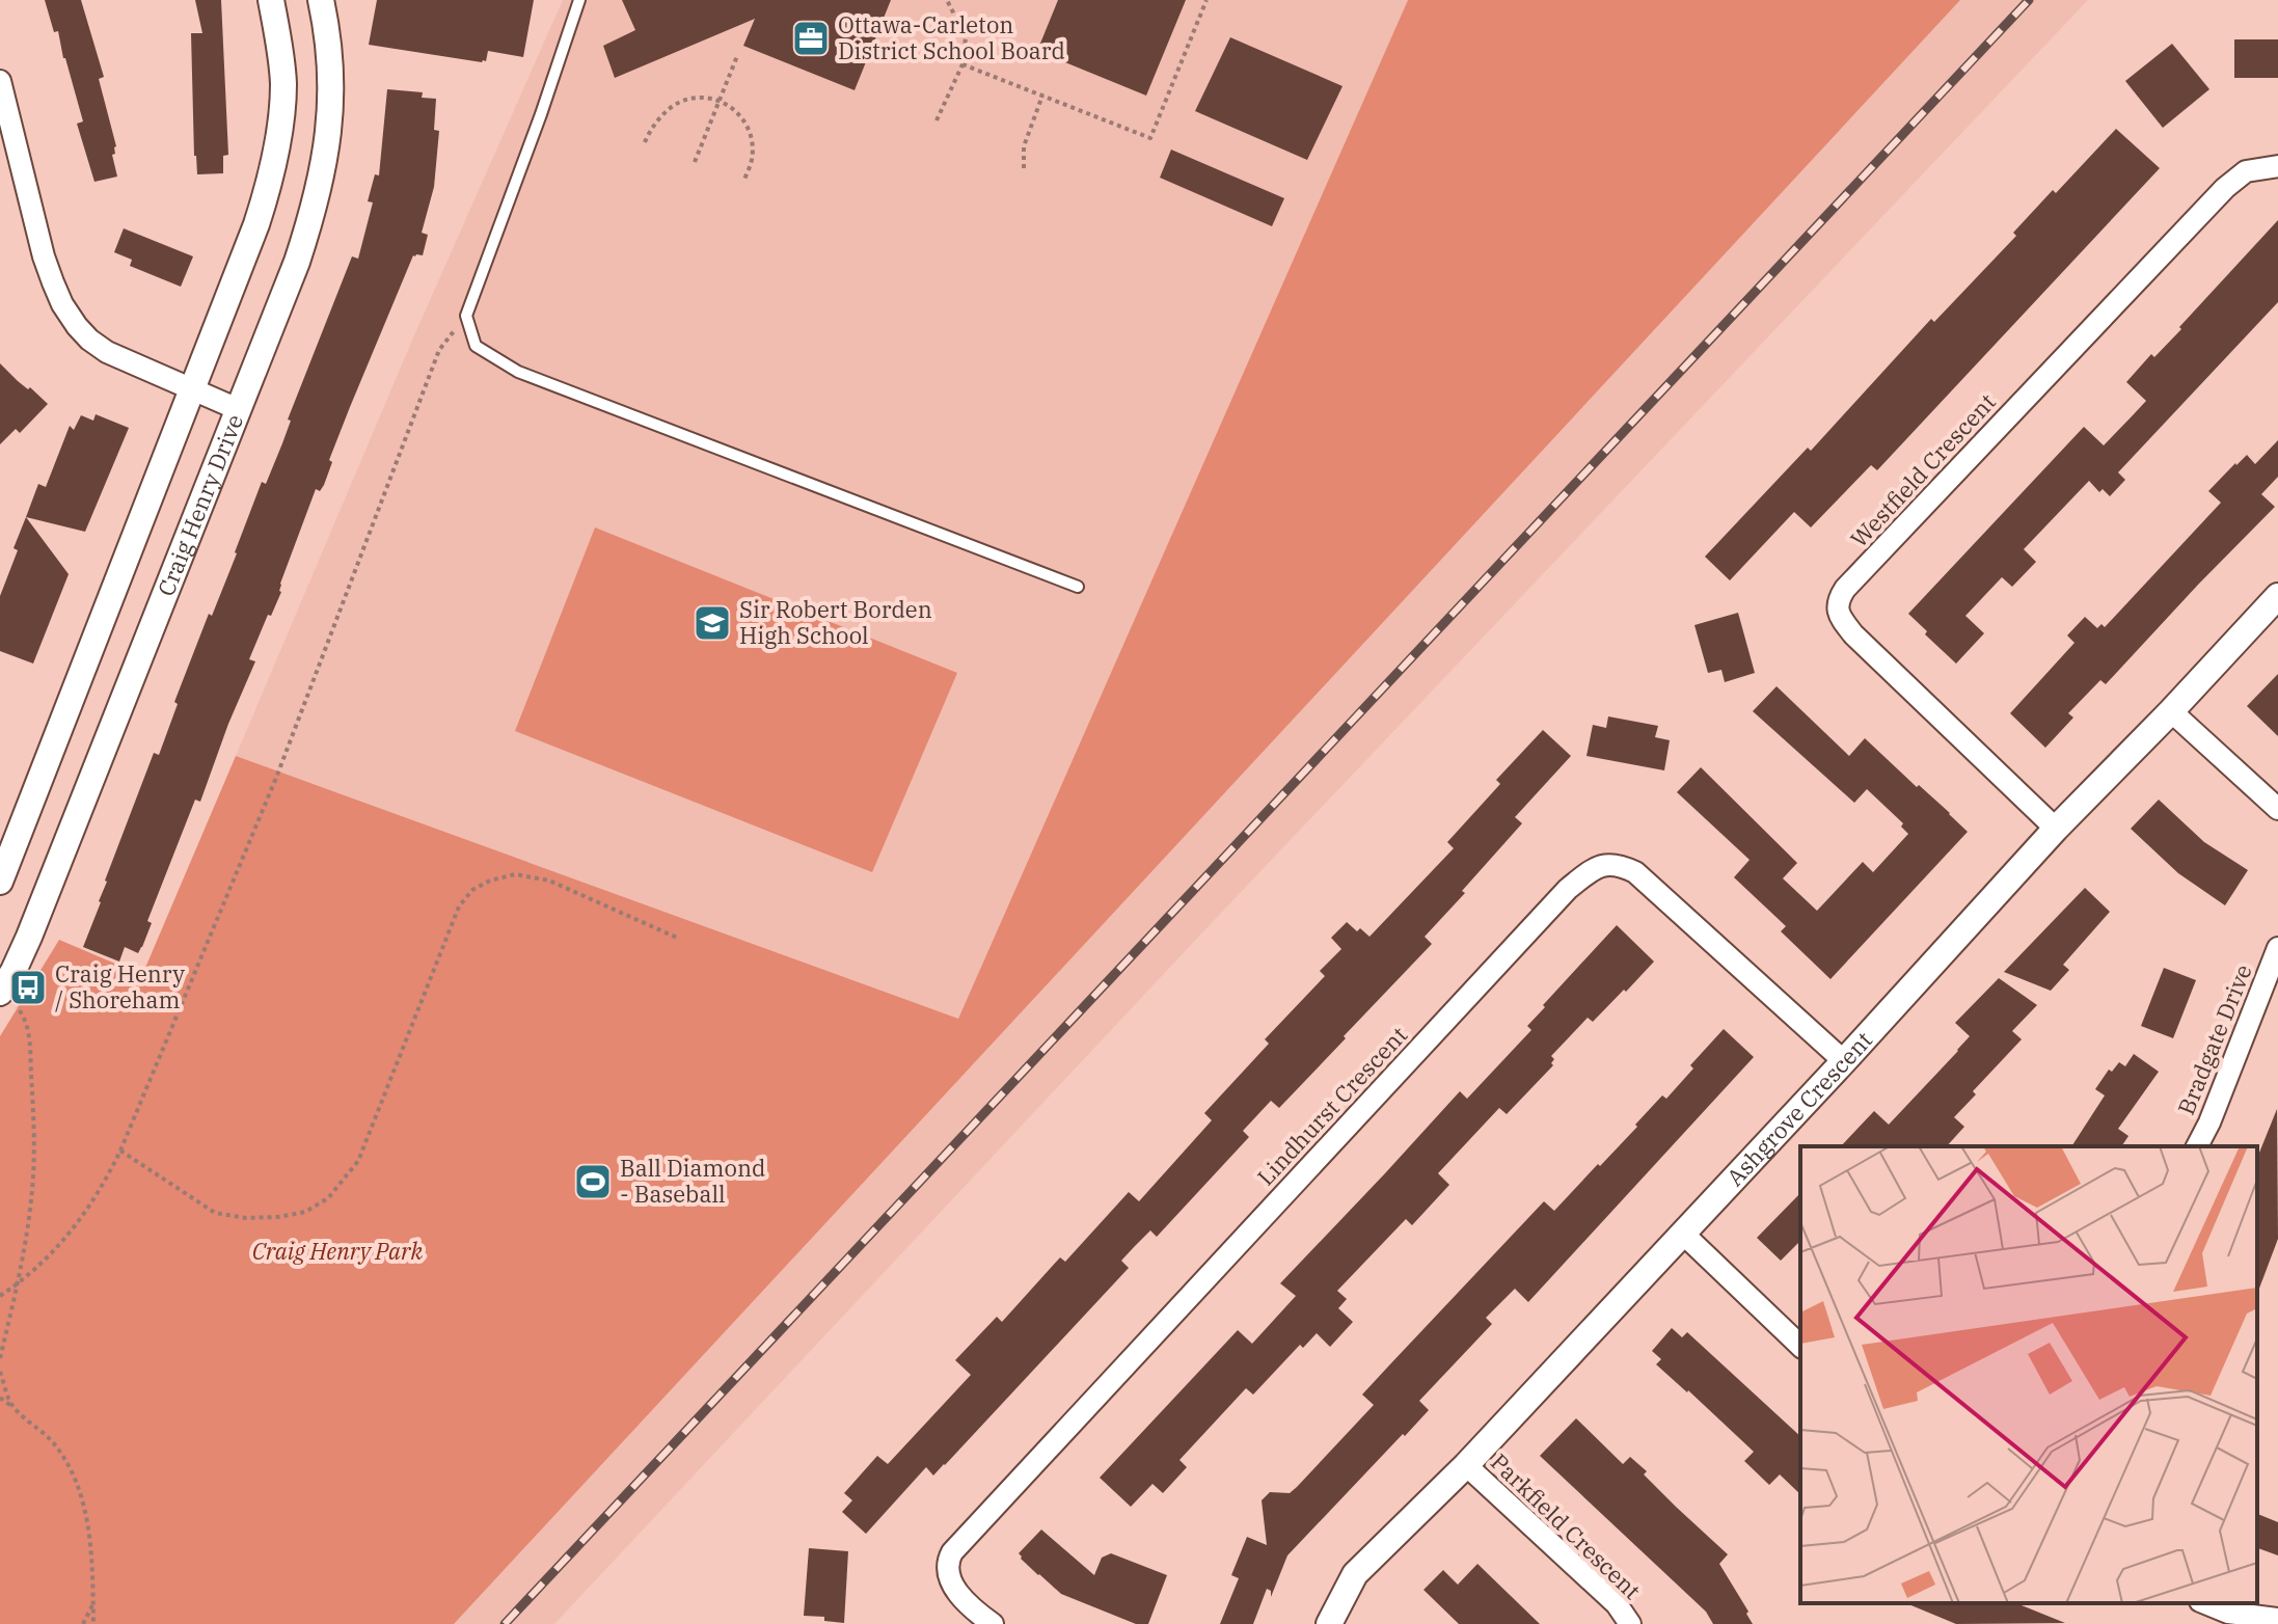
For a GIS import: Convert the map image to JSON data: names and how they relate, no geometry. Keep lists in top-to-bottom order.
{
  "streets": {
    "street": [
      "Westfield Crescent",
      "Craig Henry Drive",
      "Bradgate Drive",
      "Lindhurst Crescent",
      "Ashgrove Crescent",
      "Parkfield Crescent"
    ]
  },
  "crossings": [
    ["Westfield Crescent", "Ashgrove Crescent"],
    ["Lindhurst Crescent", "Ashgrove Crescent"],
    ["Ashgrove Crescent", "Parkfield Crescent"]
  ],
  "parks": ["Craig Henry Park"],
  "places": {
    "office": ["Ottawa-Carleton District School Board"],
    "school or university": ["Sir Robert Borden High School"],
    "bus stop": ["Craig Henry / Shoreham"],
    "sports": ["Ball Diamond - Baseball"]
  }
}
